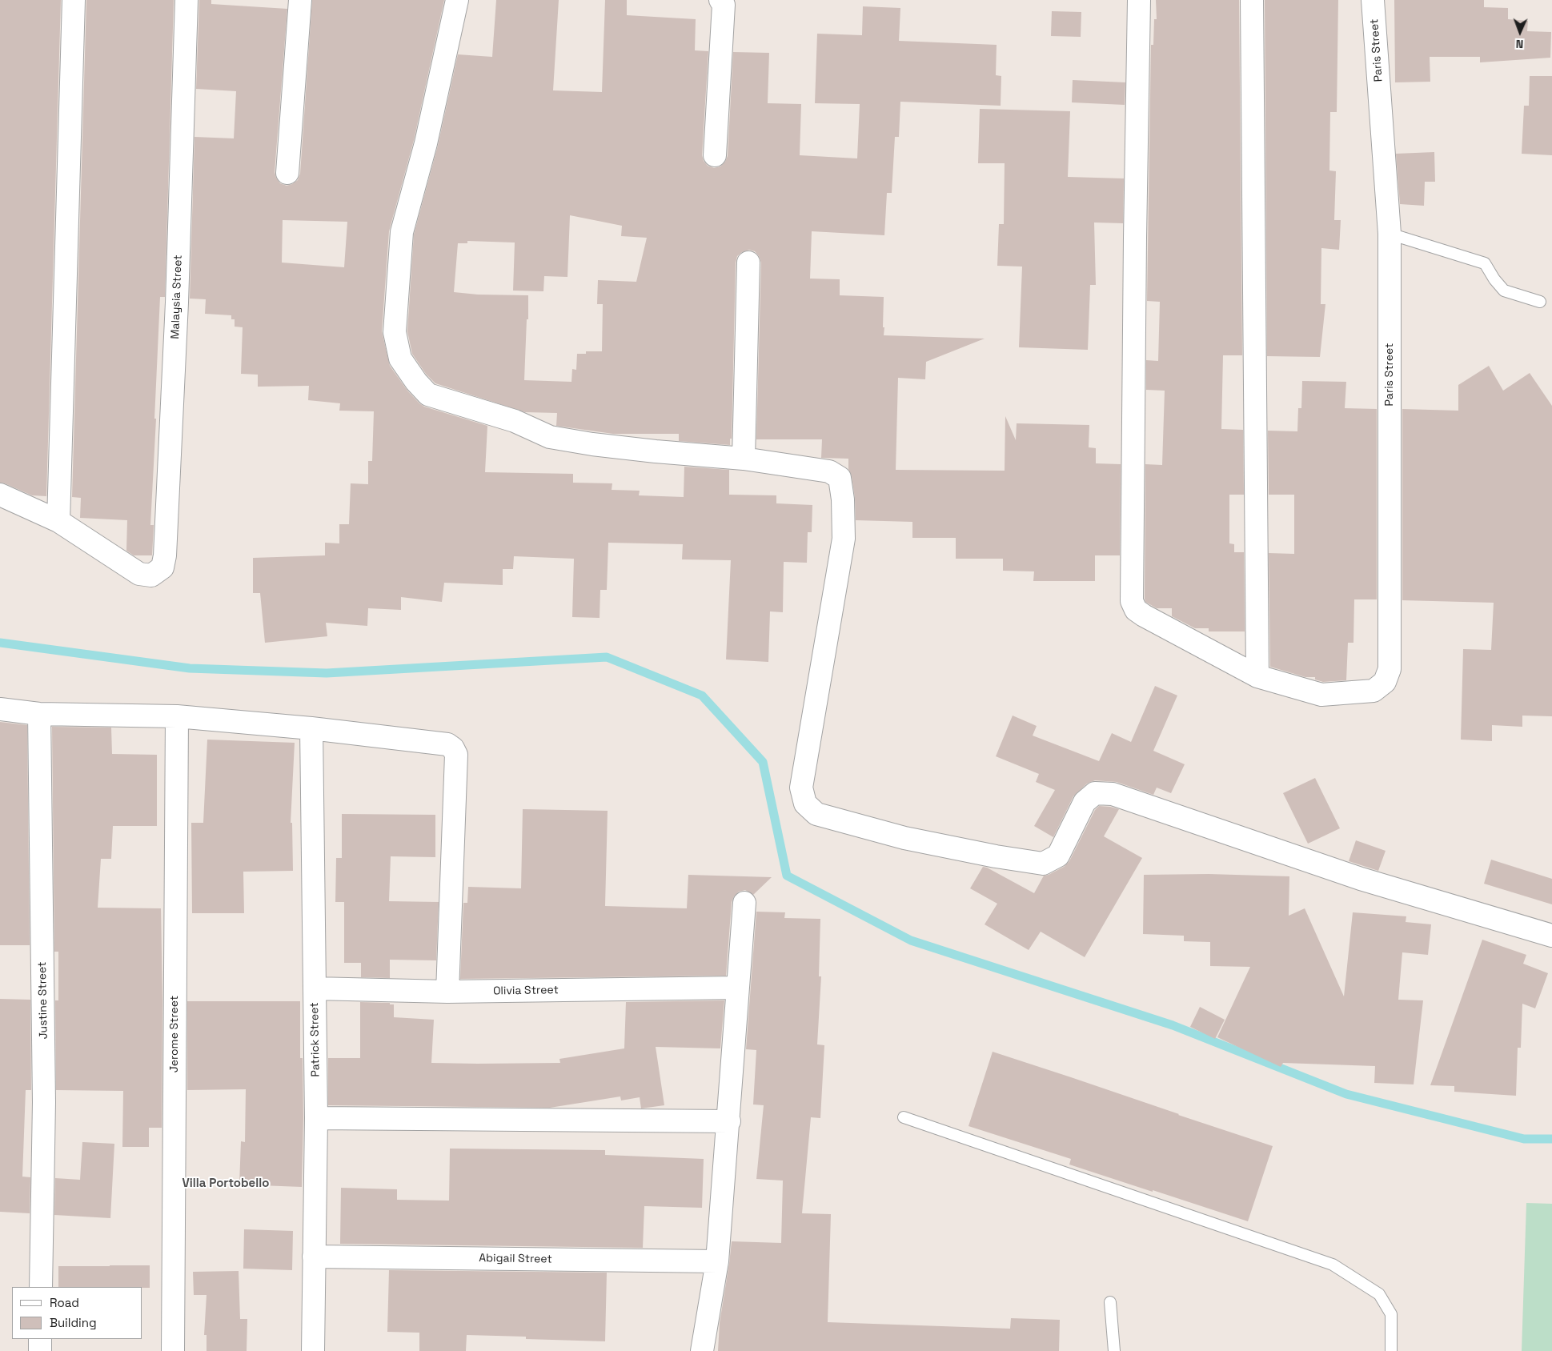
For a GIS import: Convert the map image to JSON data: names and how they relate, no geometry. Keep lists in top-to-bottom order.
{
  "streets": {
    "street": [
      "Paris Street",
      "Malaysia Street",
      "Olivia Street",
      "Justine Street",
      "Jerome Street",
      "Patrick Street",
      "Abigail Street"
    ]
  },
  "crossings": [
    ["Olivia Street", "Patrick Street"],
    ["Patrick Street", "Abigail Street"]
  ],
  "districts": ["Villa Portobello"],
  "legend": ["Road", "Building"],
  "north": "bottom"
}
